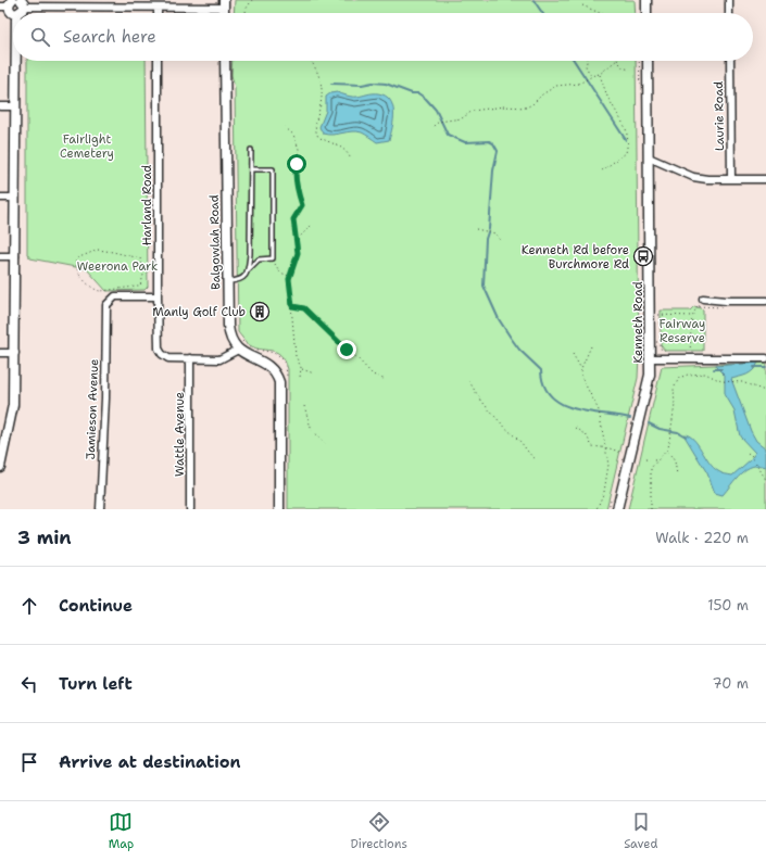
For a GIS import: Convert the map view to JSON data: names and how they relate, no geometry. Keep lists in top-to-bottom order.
{
  "streets": {
    "street": [
      "Laurie Road",
      "Harland Road",
      "Balgowlah Road",
      "Kenneth Road",
      "Jamieson Avenue",
      "Wattle Avenue"
    ]
  },
  "crossings": [
    ["Harland Road", "Balgowlah Road"],
    ["Harland Road", "Jamieson Avenue"],
    ["Harland Road", "Wattle Avenue"]
  ],
  "parks": ["Fairlight Cemetery", "Weerona Park", "Fairway Reserve"],
  "places": {
    "bus stop": ["Kenneth Rd before Burchmore Rd"],
    "building": ["Manly Golf Club"]
  },
  "page": {
    "search": "Search here",
    "heading": ["3 min", "Walk · 220 m"],
    "list": [
      ["Continue", "150 m"],
      ["Turn left", "70 m"],
      "Arrive at destination"
    ],
    "nav": ["Map", "Directions", "Saved"]
  }
}
